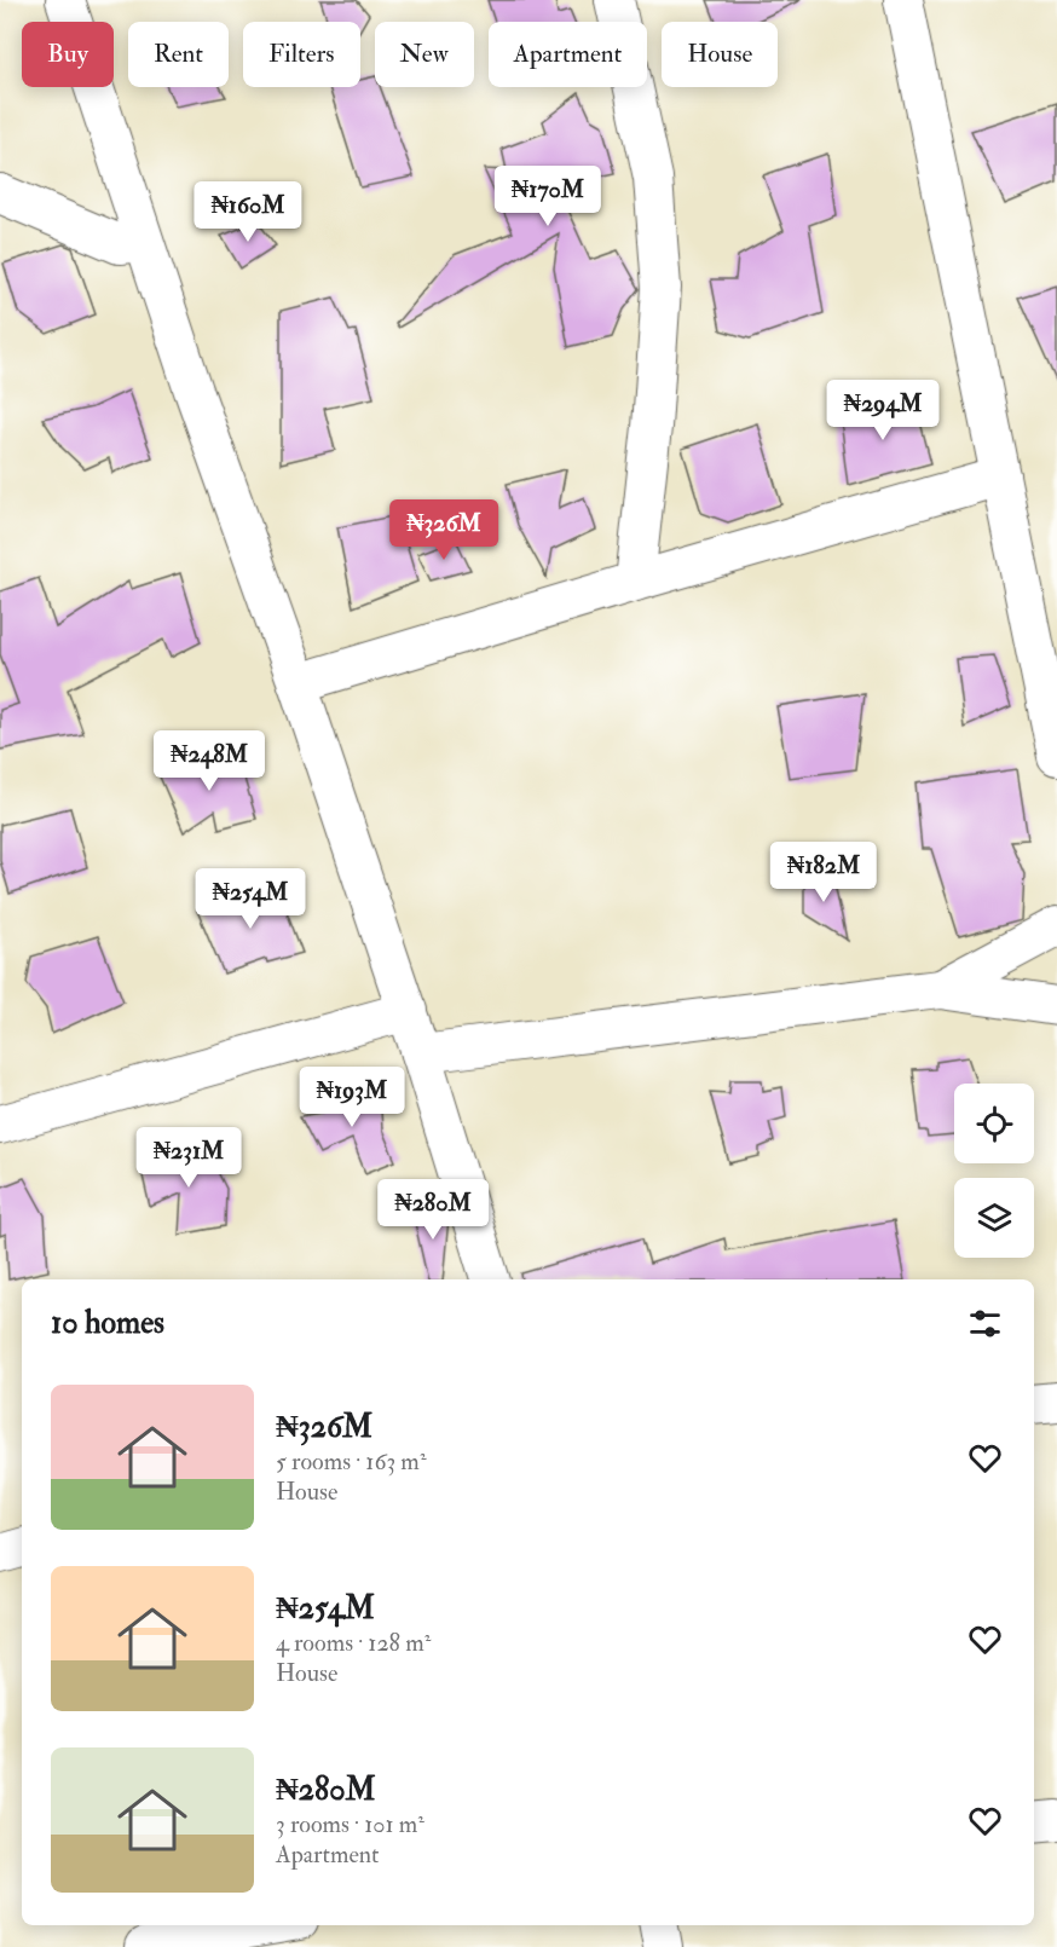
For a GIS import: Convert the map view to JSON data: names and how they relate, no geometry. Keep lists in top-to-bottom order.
{
  "page": {
    "chip": [
      "Buy",
      "Rent",
      "Filters",
      "New",
      "Apartment",
      "House"
    ],
    "price": [
      "₦170M",
      "₦160M",
      "₦294M",
      "₦326M",
      "₦248M",
      "₦182M",
      "₦254M",
      "₦193M",
      "₦231M",
      "₦280M"
    ],
    "heading": "10 homes",
    "list": [
      {
        "name": "₦326M",
        "note": "5 rooms · 163 m² · House"
      },
      {
        "name": "₦254M",
        "note": "4 rooms · 128 m² · House"
      },
      {
        "name": "₦280M",
        "note": "3 rooms · 101 m² · Apartment"
      }
    ]
  }
}
